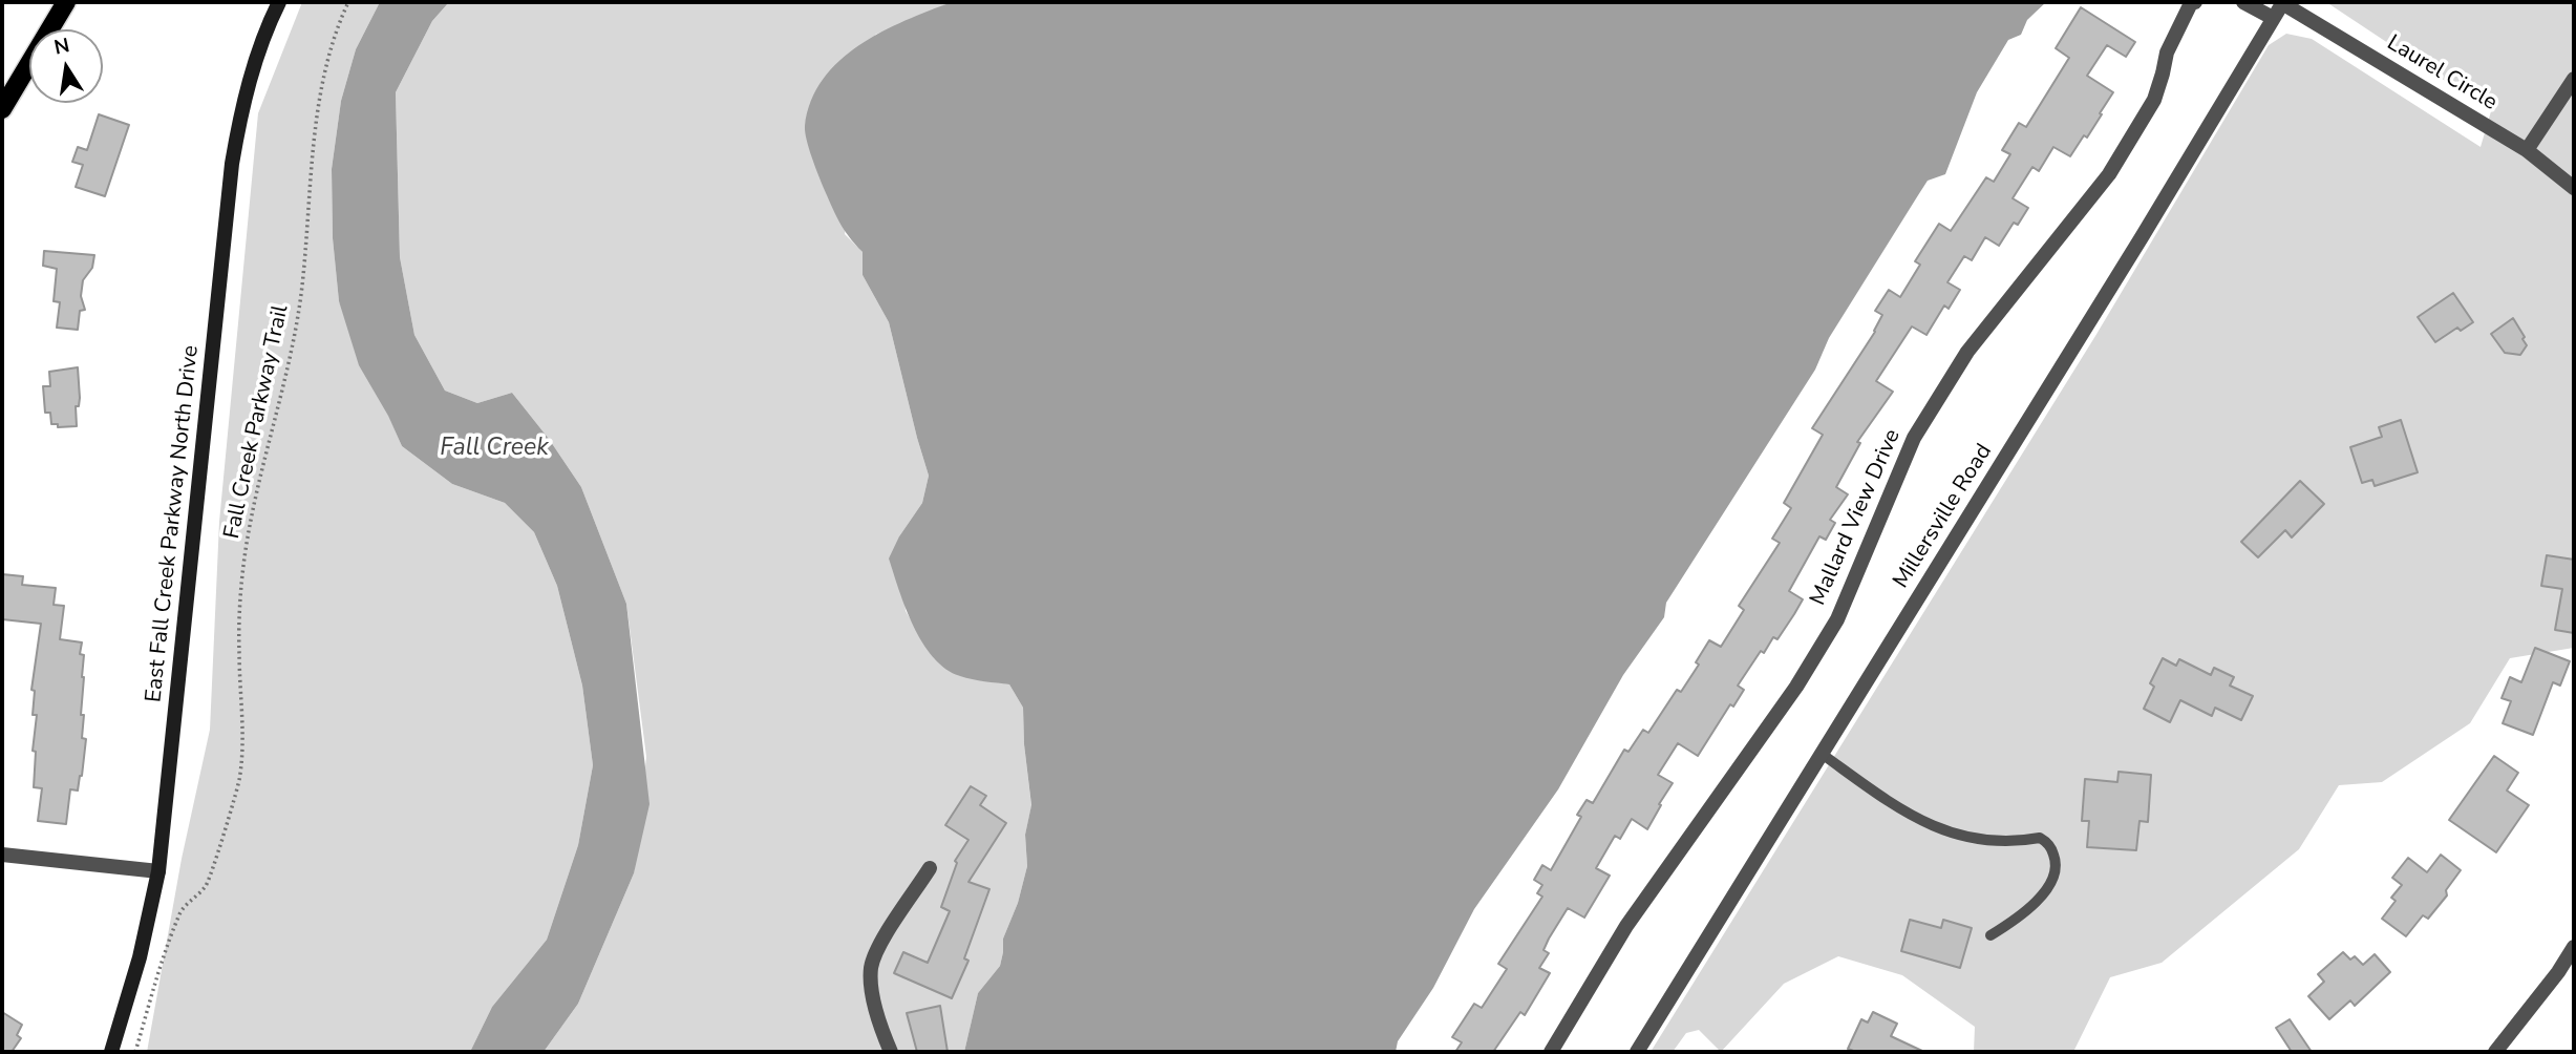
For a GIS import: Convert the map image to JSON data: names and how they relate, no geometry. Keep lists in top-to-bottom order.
{
  "streets": {
    "main road": ["East Fall Creek Parkway North Drive"],
    "street": ["Laurel Circle", "Millersville Road", "Mallard View Drive"],
    "path": ["Fall Creek Parkway Trail"]
  },
  "crossings": [
    ["Laurel Circle", "Millersville Road"]
  ],
  "water": ["Fall Creek"],
  "north": "top"
}
